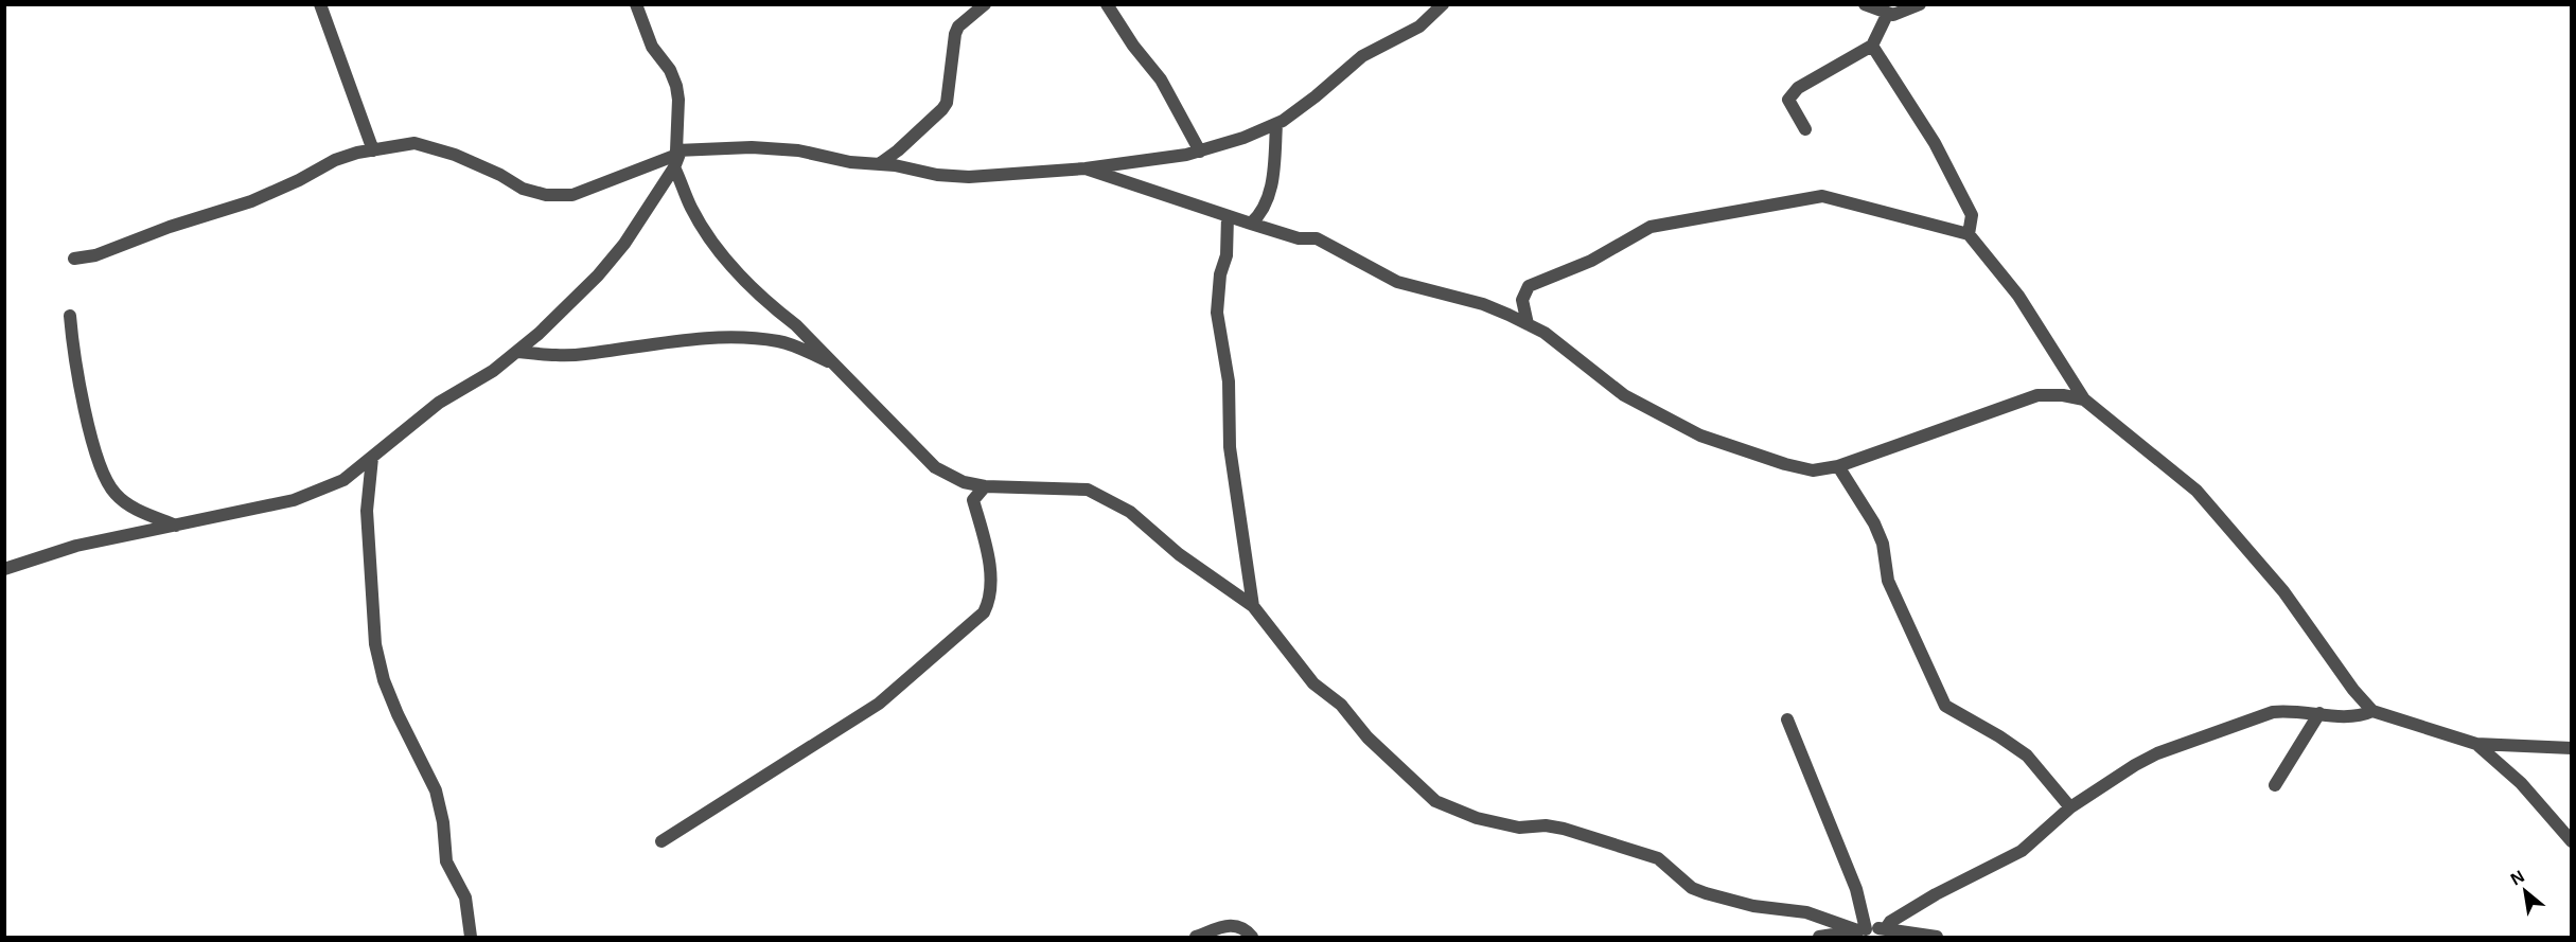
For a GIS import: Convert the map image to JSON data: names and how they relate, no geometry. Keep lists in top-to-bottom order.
{
  "north": "top left"
}
